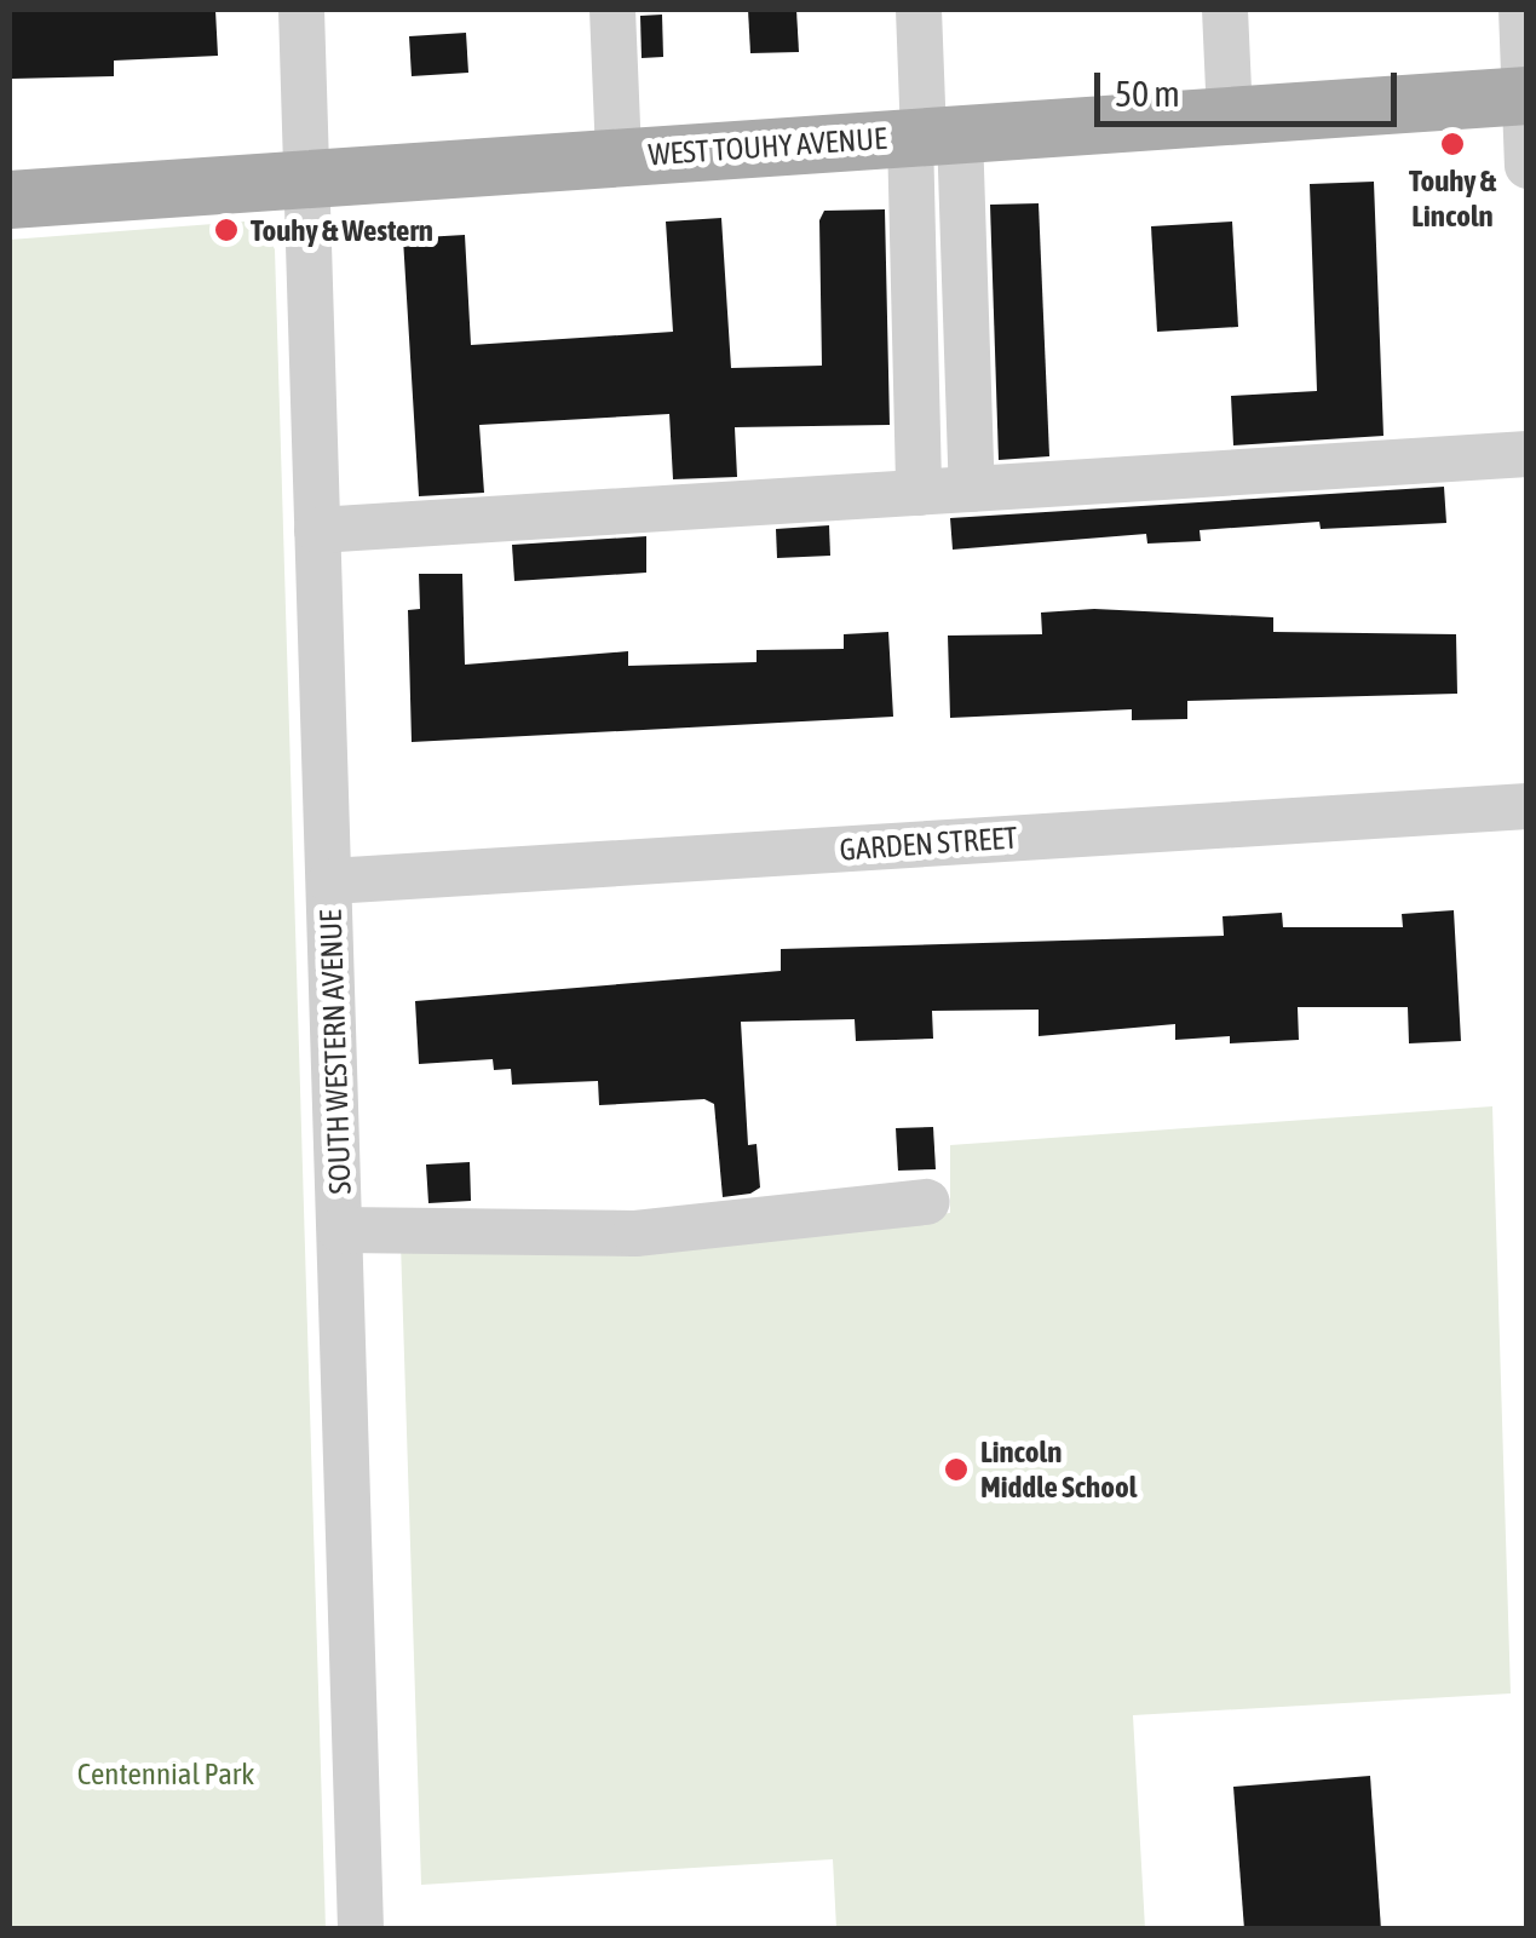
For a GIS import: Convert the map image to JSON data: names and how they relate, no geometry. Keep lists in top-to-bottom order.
{
  "streets": {
    "main road": ["WEST TOUHY AVENUE"],
    "street": ["GARDEN STREET", "SOUTH WESTERN AVENUE"]
  },
  "crossings": [
    ["WEST TOUHY AVENUE", "SOUTH WESTERN AVENUE"],
    ["GARDEN STREET", "SOUTH WESTERN AVENUE"]
  ],
  "parks": ["Centennial Park"],
  "places": ["Touhy & Lincoln", "Touhy & Western", "Lincoln Middle School"],
  "scale_bar": "50 m"
}
